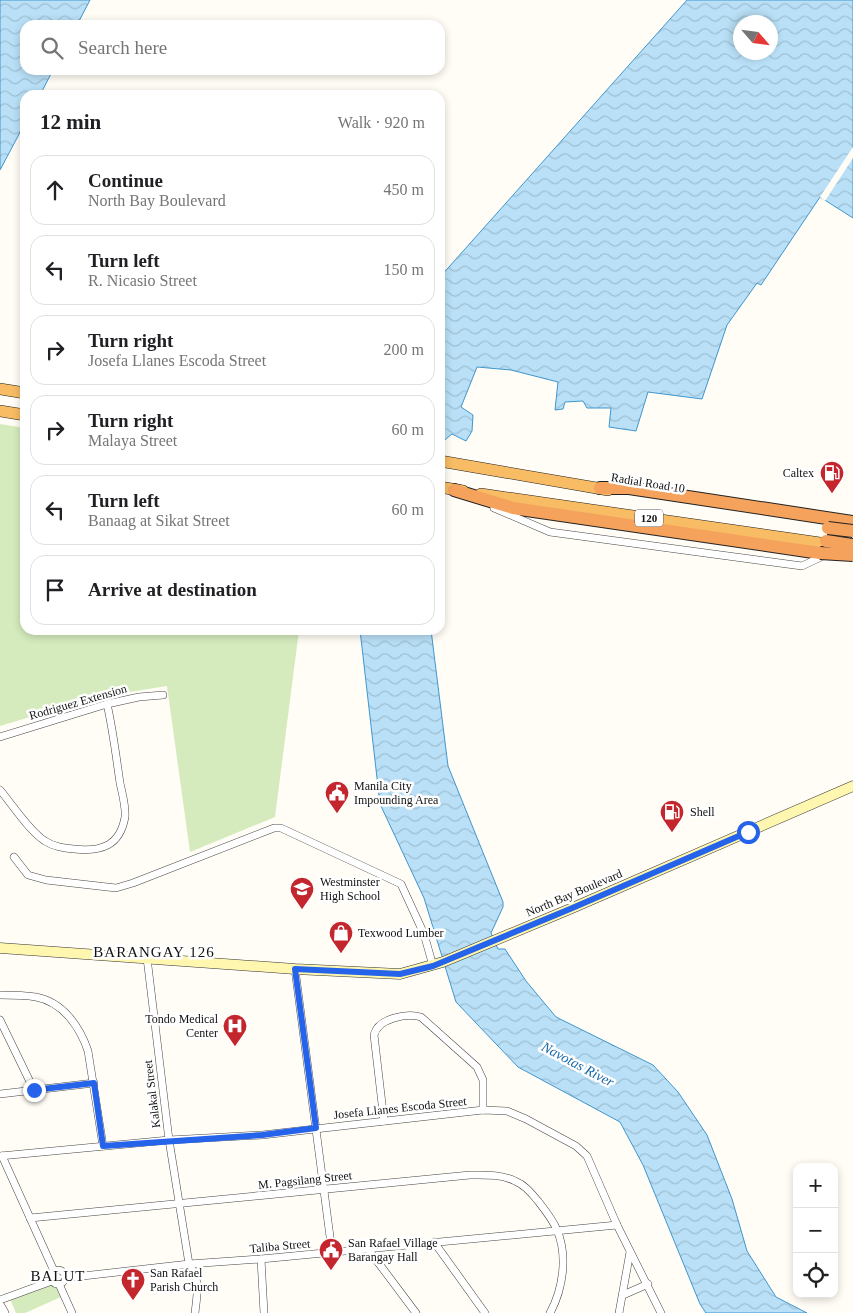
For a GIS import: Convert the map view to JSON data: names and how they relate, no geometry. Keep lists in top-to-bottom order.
{
  "streets": {
    "highway": ["Radial Road 10", "120"],
    "main road": ["North Bay Boulevard"],
    "street": [
      "Rodriguez Extension",
      "Kalakal Street",
      "Josefa Llanes Escoda Street",
      "M. Pagsilang Street",
      "Taliba Street"
    ]
  },
  "crossings": [
    ["North Bay Boulevard", "Kalakal Street"],
    ["Kalakal Street", "Josefa Llanes Escoda Street"],
    ["Kalakal Street", "M. Pagsilang Street"],
    ["Kalakal Street", "Taliba Street"],
    ["Josefa Llanes Escoda Street", "Taliba Street"],
    ["M. Pagsilang Street", "Taliba Street"]
  ],
  "districts": ["BARANGAY 126", "BALUT"],
  "water": ["Navotas River"],
  "places": {
    "fuel station": ["Caltex", "Shell"],
    "public building": ["Manila City Impounding Area", "San Rafael Village Barangay Hall"],
    "school or university": ["Westminster High School"],
    "shop": ["Texwood Lumber"],
    "hospital": ["Tondo Medical Center"],
    "church": ["San Rafael Parish Church"]
  },
  "north": "bottom right",
  "page": {
    "search": "Search here",
    "heading": ["12 min", "Walk · 920 m"],
    "list": [
      ["Continue", "North Bay Boulevard", "450 m"],
      ["Turn left", "R. Nicasio Street", "150 m"],
      ["Turn right", "Josefa Llanes Escoda Street", "200 m"],
      ["Turn right", "Malaya Street", "60 m"],
      ["Turn left", "Banaag at Sikat Street", "60 m"],
      "Arrive at destination"
    ],
    "map_buttons": ["+", "−"]
  }
}
